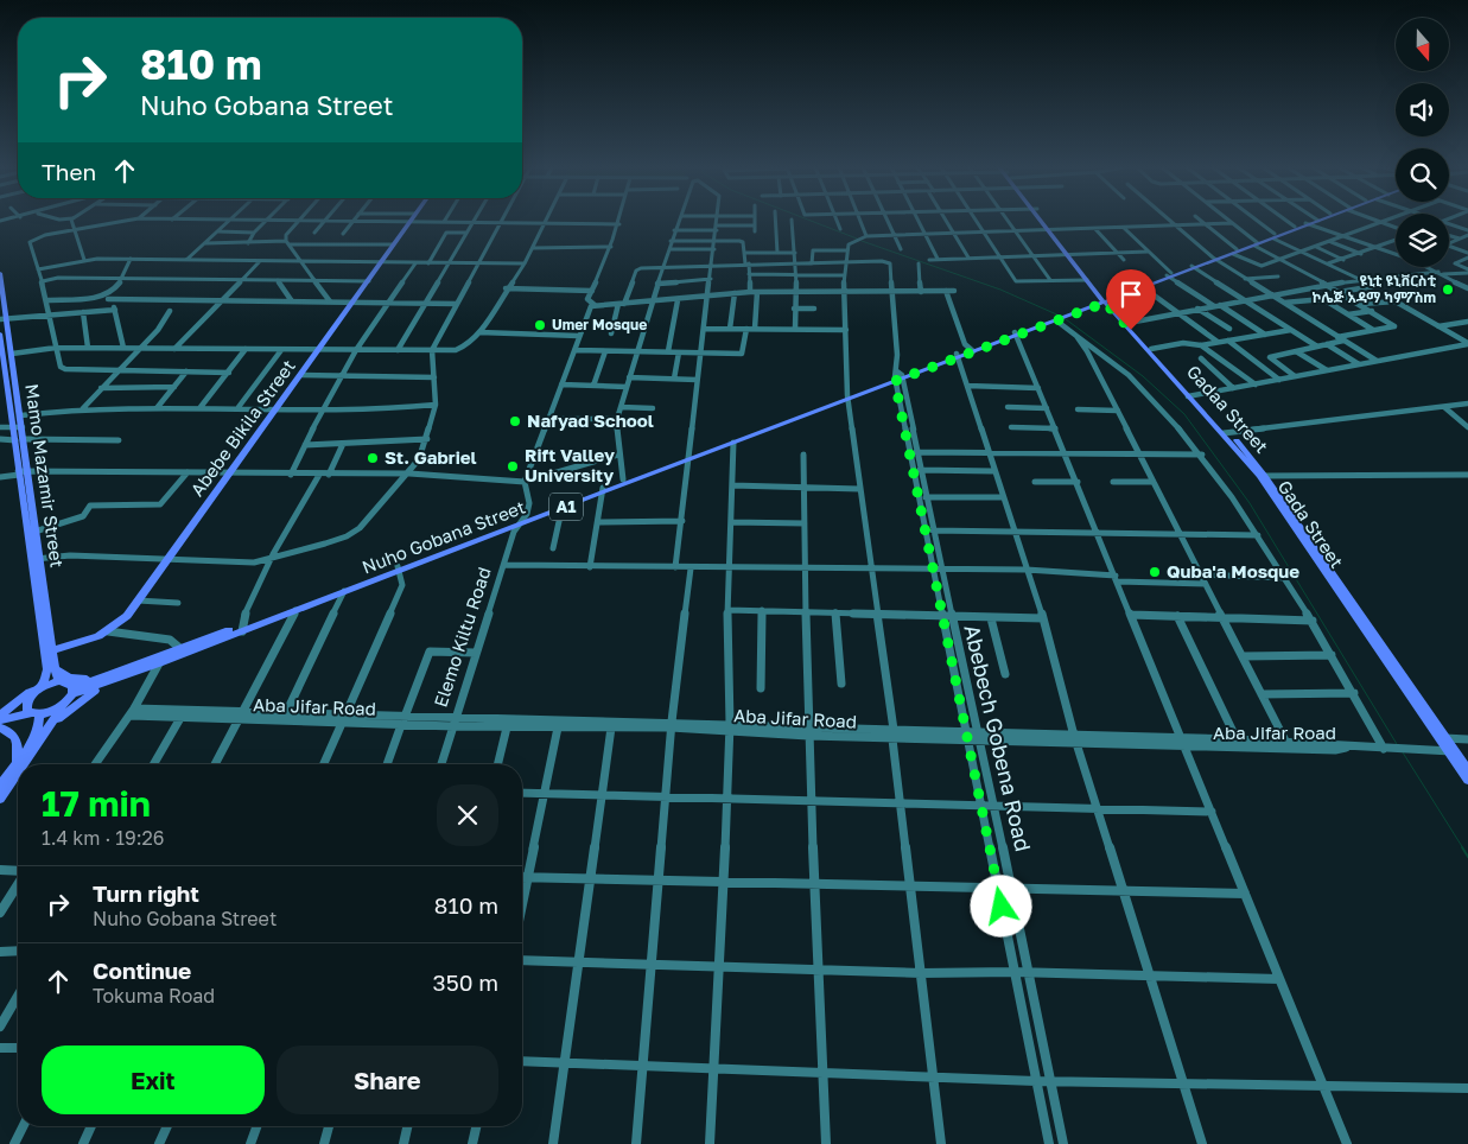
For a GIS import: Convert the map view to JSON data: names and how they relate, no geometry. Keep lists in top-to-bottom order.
{
  "streets": {
    "main road": [
      "Gadaa Street",
      "Abebe Bikila Street",
      "Mamo Mazamir Street",
      "A1",
      "Gada Street",
      "Nuho Gobana Street"
    ],
    "street": ["Elemo Kiltu Road", "Aba Jifar Road", "Abebech Gobena Road"]
  },
  "crossings": [
    ["Gadaa Street", "A1"],
    ["Gadaa Street", "Gada Street"],
    ["Abebe Bikila Street", "Mamo Mazamir Street"],
    ["A1", "Gada Street"],
    ["A1", "Nuho Gobana Street"],
    ["Nuho Gobana Street", "Elemo Kiltu Road"],
    ["Nuho Gobana Street", "Abebech Gobena Road"],
    ["Elemo Kiltu Road", "Aba Jifar Road"],
    ["Aba Jifar Road", "Abebech Gobena Road"]
  ],
  "places": [
    "ዩኒቲ ዩኒቨርስቲ ኮሌጅ አዳማ ካምፖስm",
    "Umer Mosque",
    "Nafyad School",
    "St. Gabriel",
    "Rift Valley University",
    "Quba'a Mosque"
  ],
  "north": "bottom",
  "page": {
    "turn": ["810 m", "Nuho Gobana Street"],
    "then": "Then",
    "heading": ["17 min", "1.4 km · 19:26"],
    "list": [
      {
        "name": "Turn right",
        "note": "Nuho Gobana Street",
        "value": "810 m"
      },
      {
        "name": "Continue",
        "note": "Tokuma Road",
        "value": "350 m"
      }
    ],
    "buttons": ["Exit", "Share"]
  }
}
